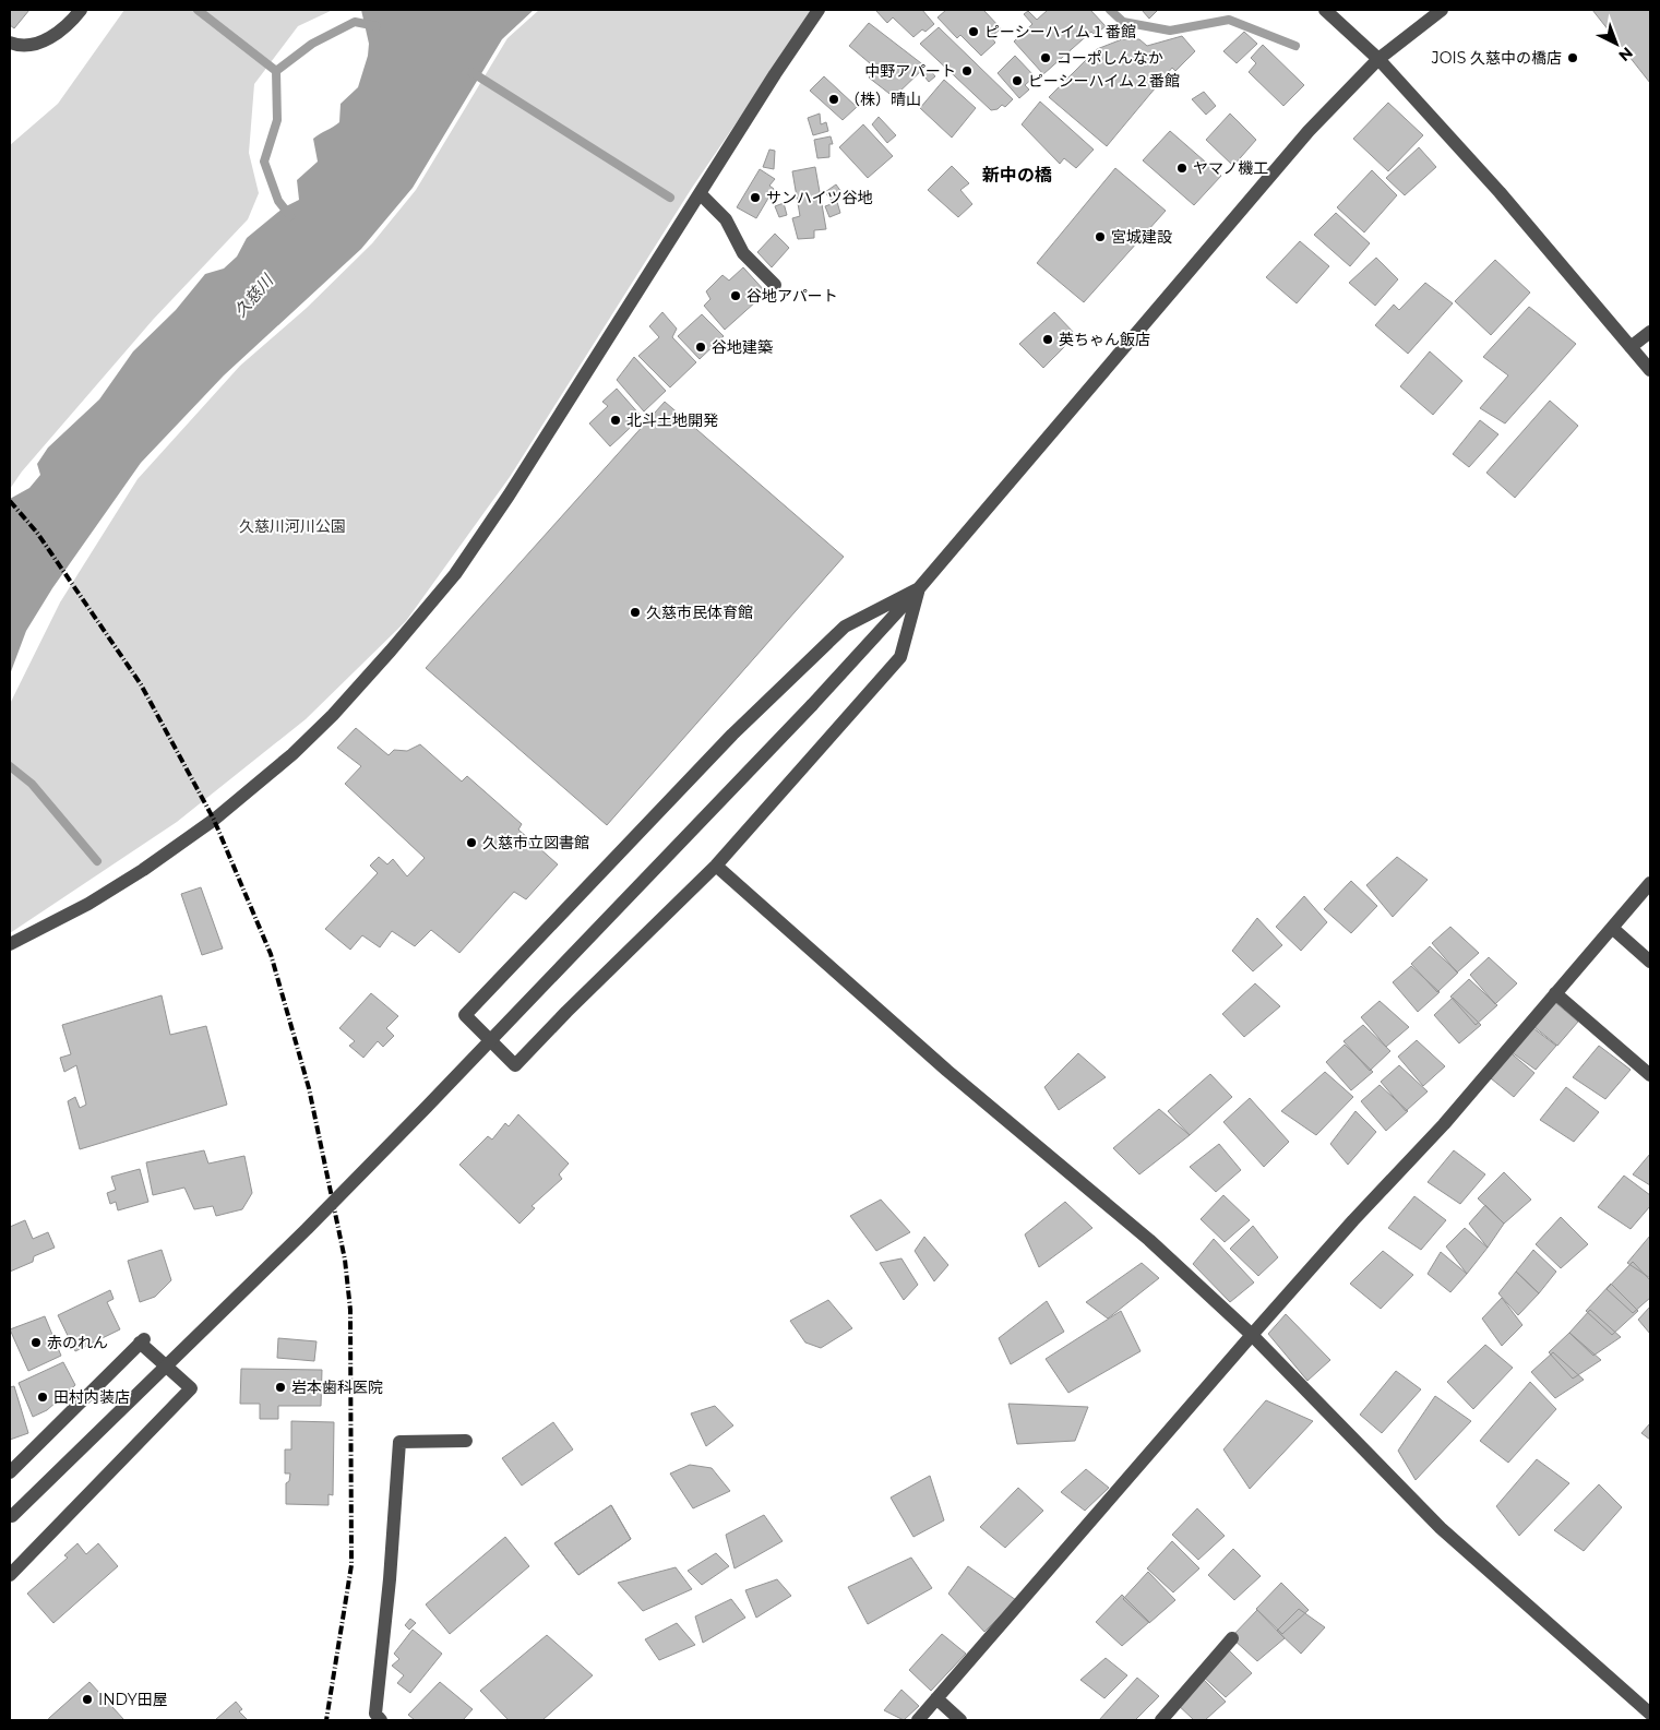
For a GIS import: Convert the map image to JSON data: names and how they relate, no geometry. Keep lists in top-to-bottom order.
{
  "districts": ["新中の橋"],
  "water": ["久慈川"],
  "parks": ["久慈川河川公園"],
  "places": [
    "ピーシーハイム１番館",
    "コーポしんなか",
    "JOIS 久慈中の橋店",
    "中野アパート",
    "ピーシーハイム２番館",
    "（株）晴山",
    "ヤマノ機工",
    "サンハイツ谷地",
    "宮城建設",
    "谷地アパート",
    "英ちゃん飯店",
    "谷地建築",
    "北斗土地開発",
    "久慈市民体育館",
    "久慈市立図書館",
    "赤のれん",
    "岩本歯科医院",
    "田村内装店",
    "INDY田屋"
  ],
  "north": "bottom right"
}
